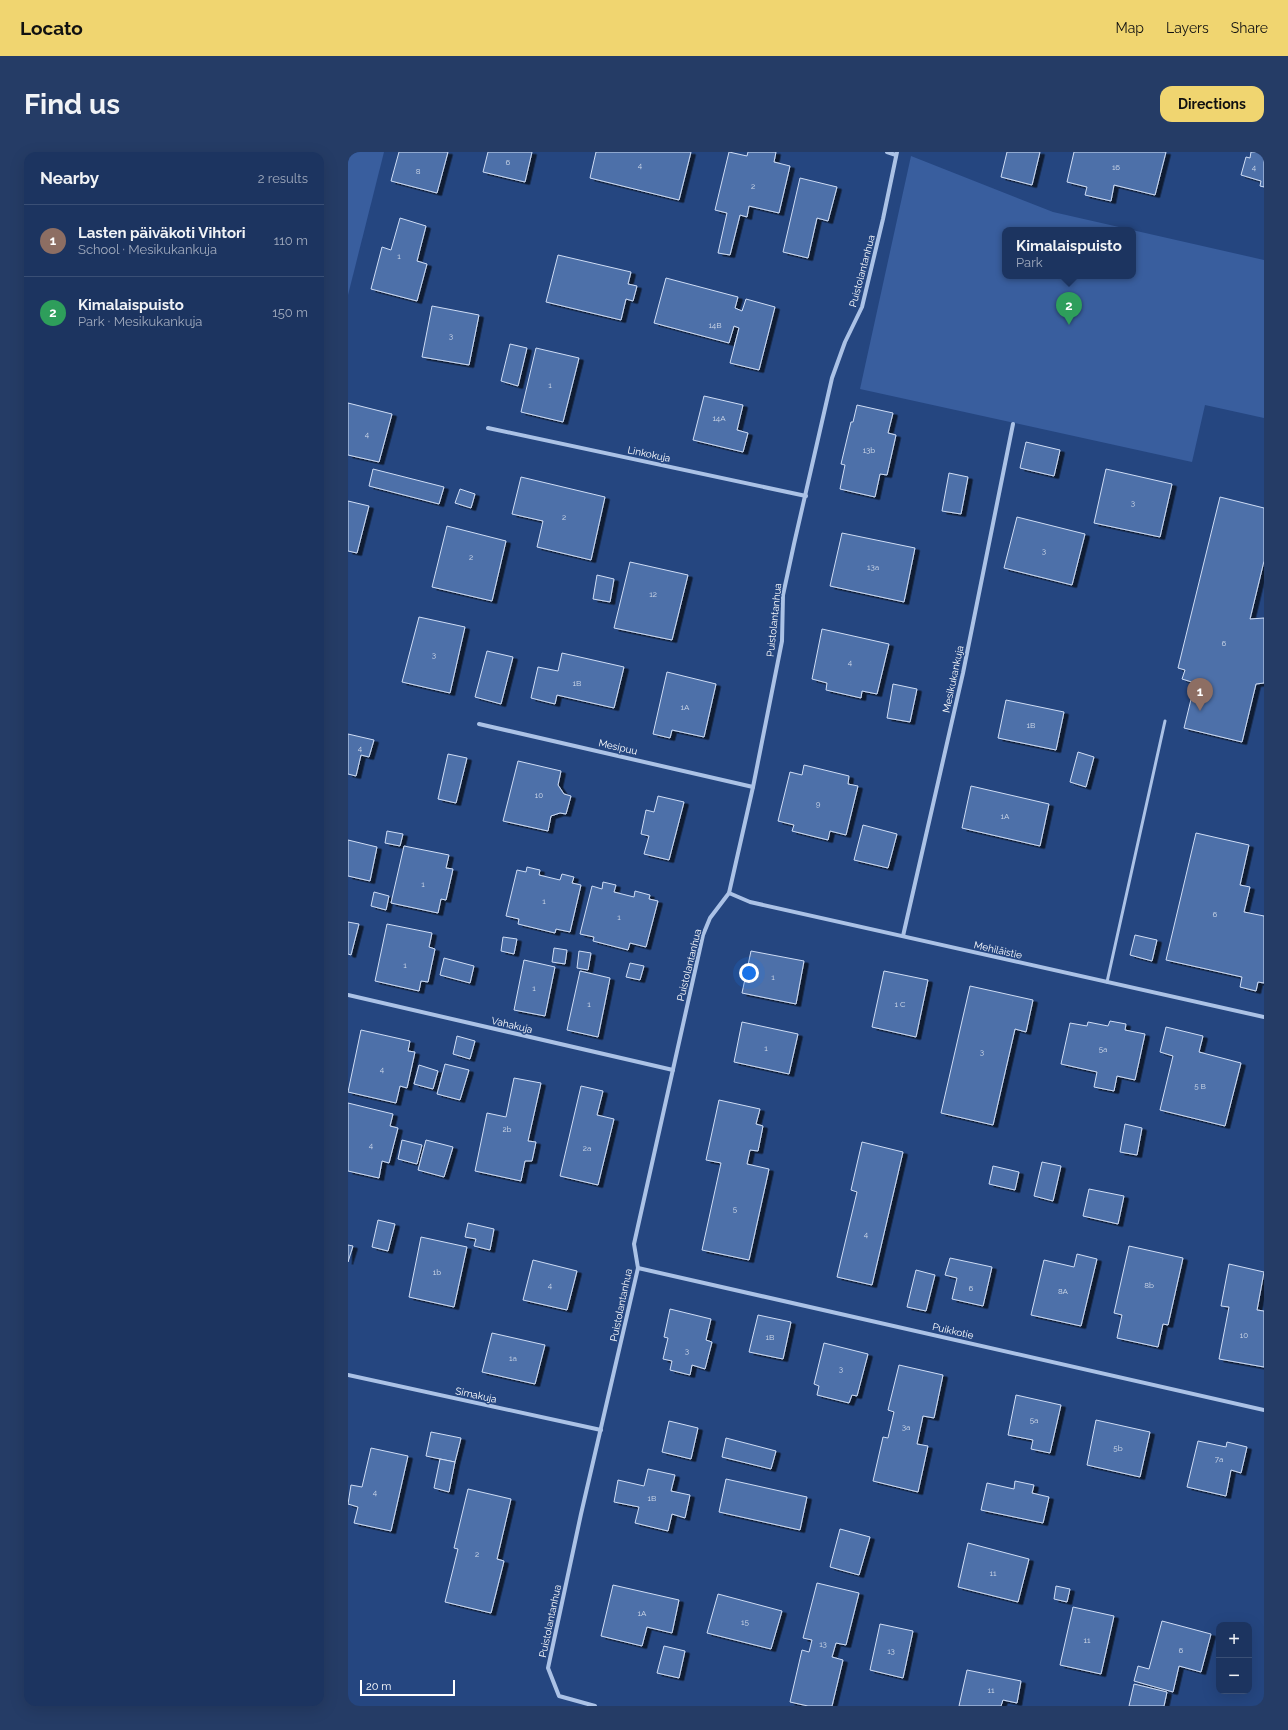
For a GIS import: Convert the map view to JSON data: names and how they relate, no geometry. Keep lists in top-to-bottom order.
{
  "streets": {
    "street": [
      "Puistolantanhua",
      "Linkokuja",
      "Mesikukankuja",
      "Mesipuu",
      "Mehiläistie",
      "Vahakuja",
      "Puikkotie",
      "Simakuja"
    ]
  },
  "crossings": [
    ["Puistolantanhua", "Linkokuja"],
    ["Puistolantanhua", "Mesipuu"],
    ["Puistolantanhua", "Mehiläistie"],
    ["Puistolantanhua", "Vahakuja"],
    ["Puistolantanhua", "Puikkotie"],
    ["Puistolantanhua", "Simakuja"],
    ["Mesikukankuja", "Mehiläistie"]
  ],
  "house_numbers": [
    "6",
    "4",
    "16",
    "4",
    "8",
    "2",
    "1",
    "14B",
    "3",
    "1",
    "14A",
    "4",
    "13b",
    "3",
    "2",
    "3",
    "2",
    "13a",
    "12",
    "6",
    "3",
    "4",
    "1B",
    "1A",
    "1B",
    "4",
    "10",
    "9",
    "1A",
    "1",
    "1",
    "6",
    "1",
    "1",
    "1",
    "1",
    "1",
    "1 C",
    "1",
    "5a",
    "3",
    "4",
    "5 B",
    "2b",
    "4",
    "2a",
    "5",
    "4",
    "1b",
    "4",
    "8b",
    "6",
    "8A",
    "10",
    "1B",
    "3",
    "1a",
    "3",
    "5a",
    "3a",
    "5b",
    "7a",
    "4",
    "1B",
    "2",
    "11",
    "1A",
    "15",
    "11",
    "13",
    "6",
    "13",
    "11"
  ],
  "scale_bar": "20 m",
  "page": {
    "header": "Locato",
    "nav": ["Map", "Layers", "Share"],
    "buttons": "Directions",
    "title": "Find us",
    "heading": ["Nearby", "2 results"],
    "list": [
      {
        "mark": "1",
        "name": "Lasten päiväkoti Vihtori",
        "note": "School · Mesikukankuja",
        "value": "110 m"
      },
      {
        "mark": "2",
        "name": "Kimalaispuisto",
        "note": "Park · Mesikukankuja",
        "value": "150 m"
      }
    ],
    "popup": ["Kimalaispuisto", "Park"],
    "pins": ["2", "1"],
    "map_buttons": ["+", "−"],
    "scale": "20 m"
  }
}
